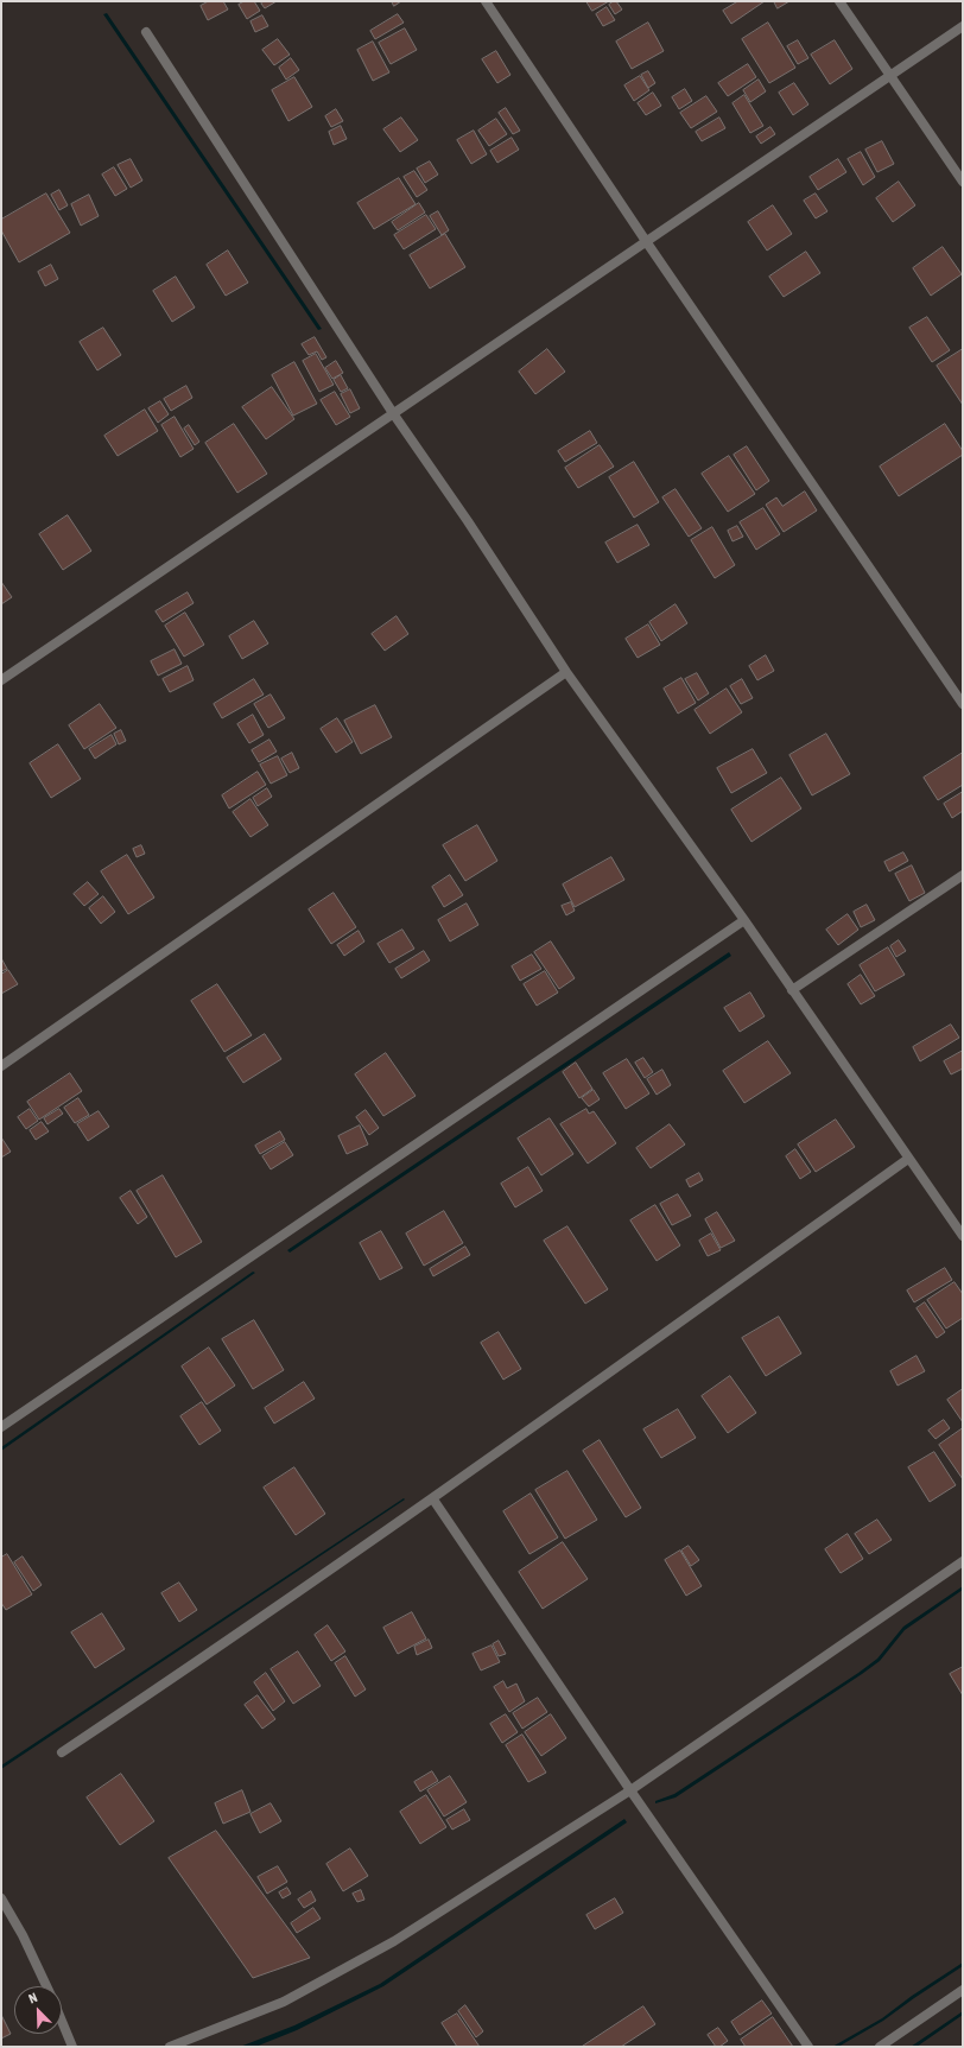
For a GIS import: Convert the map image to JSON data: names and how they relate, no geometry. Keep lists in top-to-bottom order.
{
  "north": "top left"
}
